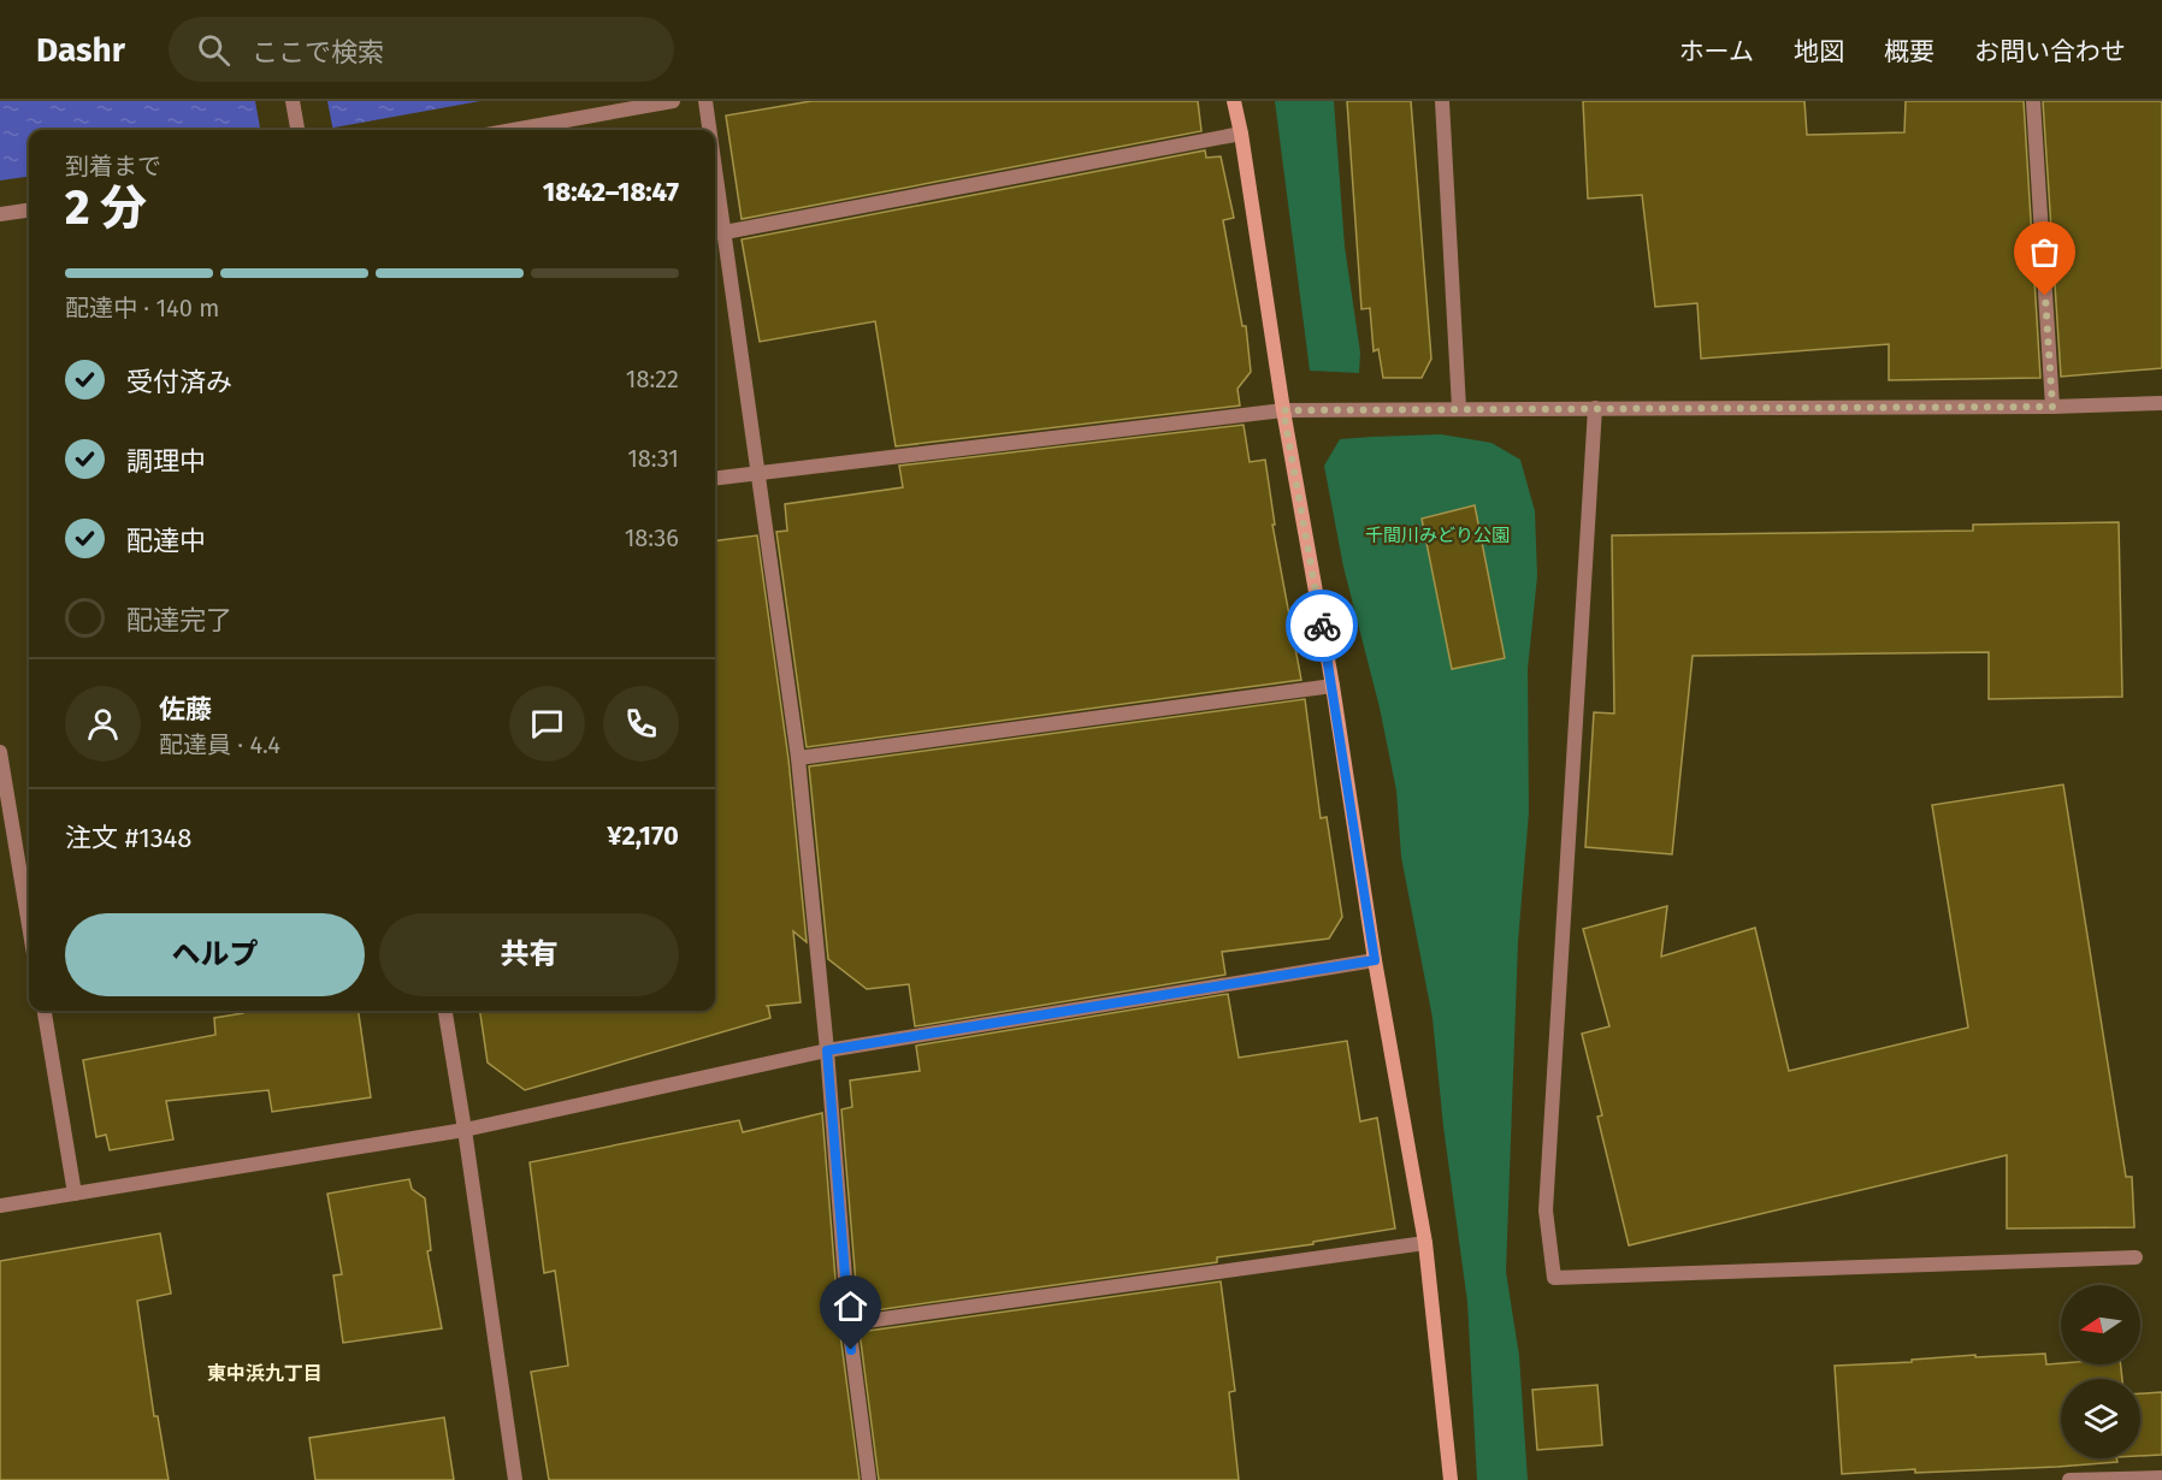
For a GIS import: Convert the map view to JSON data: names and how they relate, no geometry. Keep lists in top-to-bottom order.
{
  "districts": ["東中浜九丁目"],
  "parks": ["千間川みどり公園"],
  "north": "left",
  "page": {
    "header": "Dashr",
    "search": "ここで検索",
    "nav": [
      "ホーム",
      "地図",
      "概要",
      "お問い合わせ"
    ],
    "heading": ["2 分", "到着まで", "18:42–18:47"],
    "panel": [
      "佐藤",
      "配達員 · 4.4",
      "注文 #1348",
      "¥2,170"
    ],
    "bar": "配達中 · 140 m",
    "list": [
      ["受付済み", "18:22"],
      ["調理中", "18:31"],
      ["配達中", "18:36"],
      "配達完了"
    ],
    "buttons": ["ヘルプ", "共有"]
  }
}
